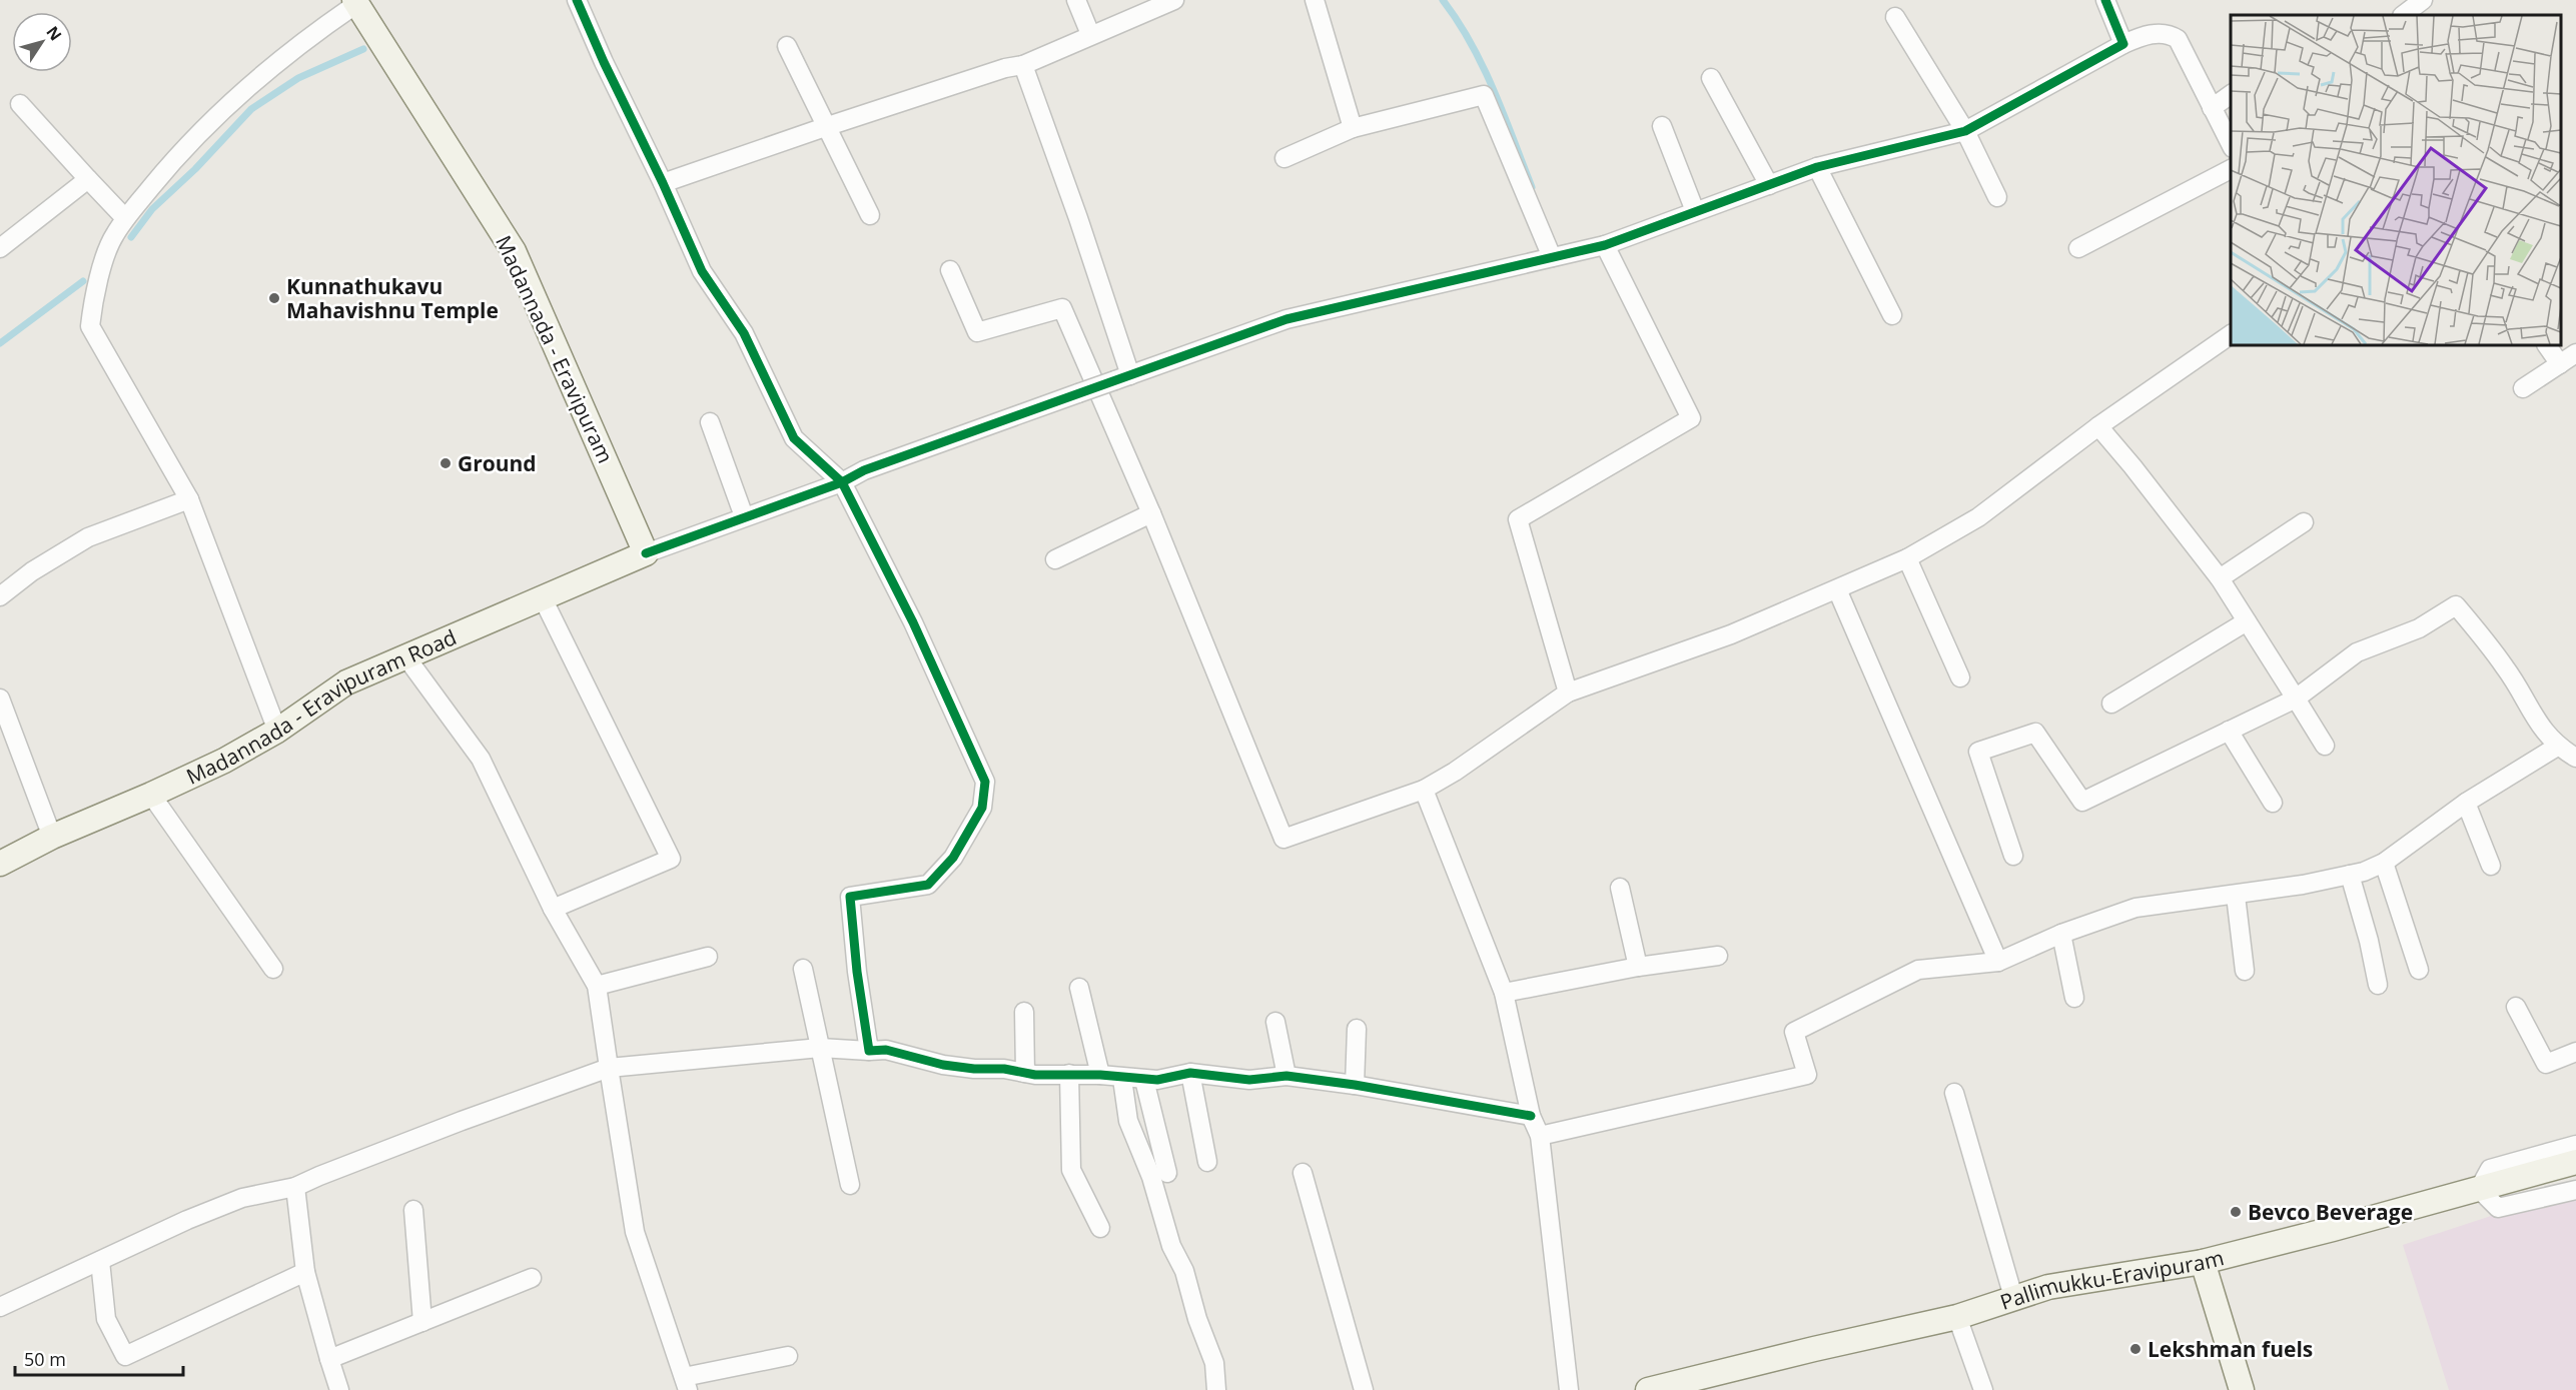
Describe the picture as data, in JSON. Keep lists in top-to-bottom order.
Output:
{
  "streets": {
    "main road": ["Madannada - Eravipuram", "Madannada - Eravipuram Road", "Pallimukku-Eravipuram"]
  },
  "crossings": [
    ["Madannada - Eravipuram", "Madannada - Eravipuram Road"]
  ],
  "places": [
    "Kunnathukavu Mahavishnu Temple",
    "Ground",
    "Bevco Beverage",
    "Lekshman fuels"
  ],
  "scale_bar": "50 m",
  "north": "top right"
}
